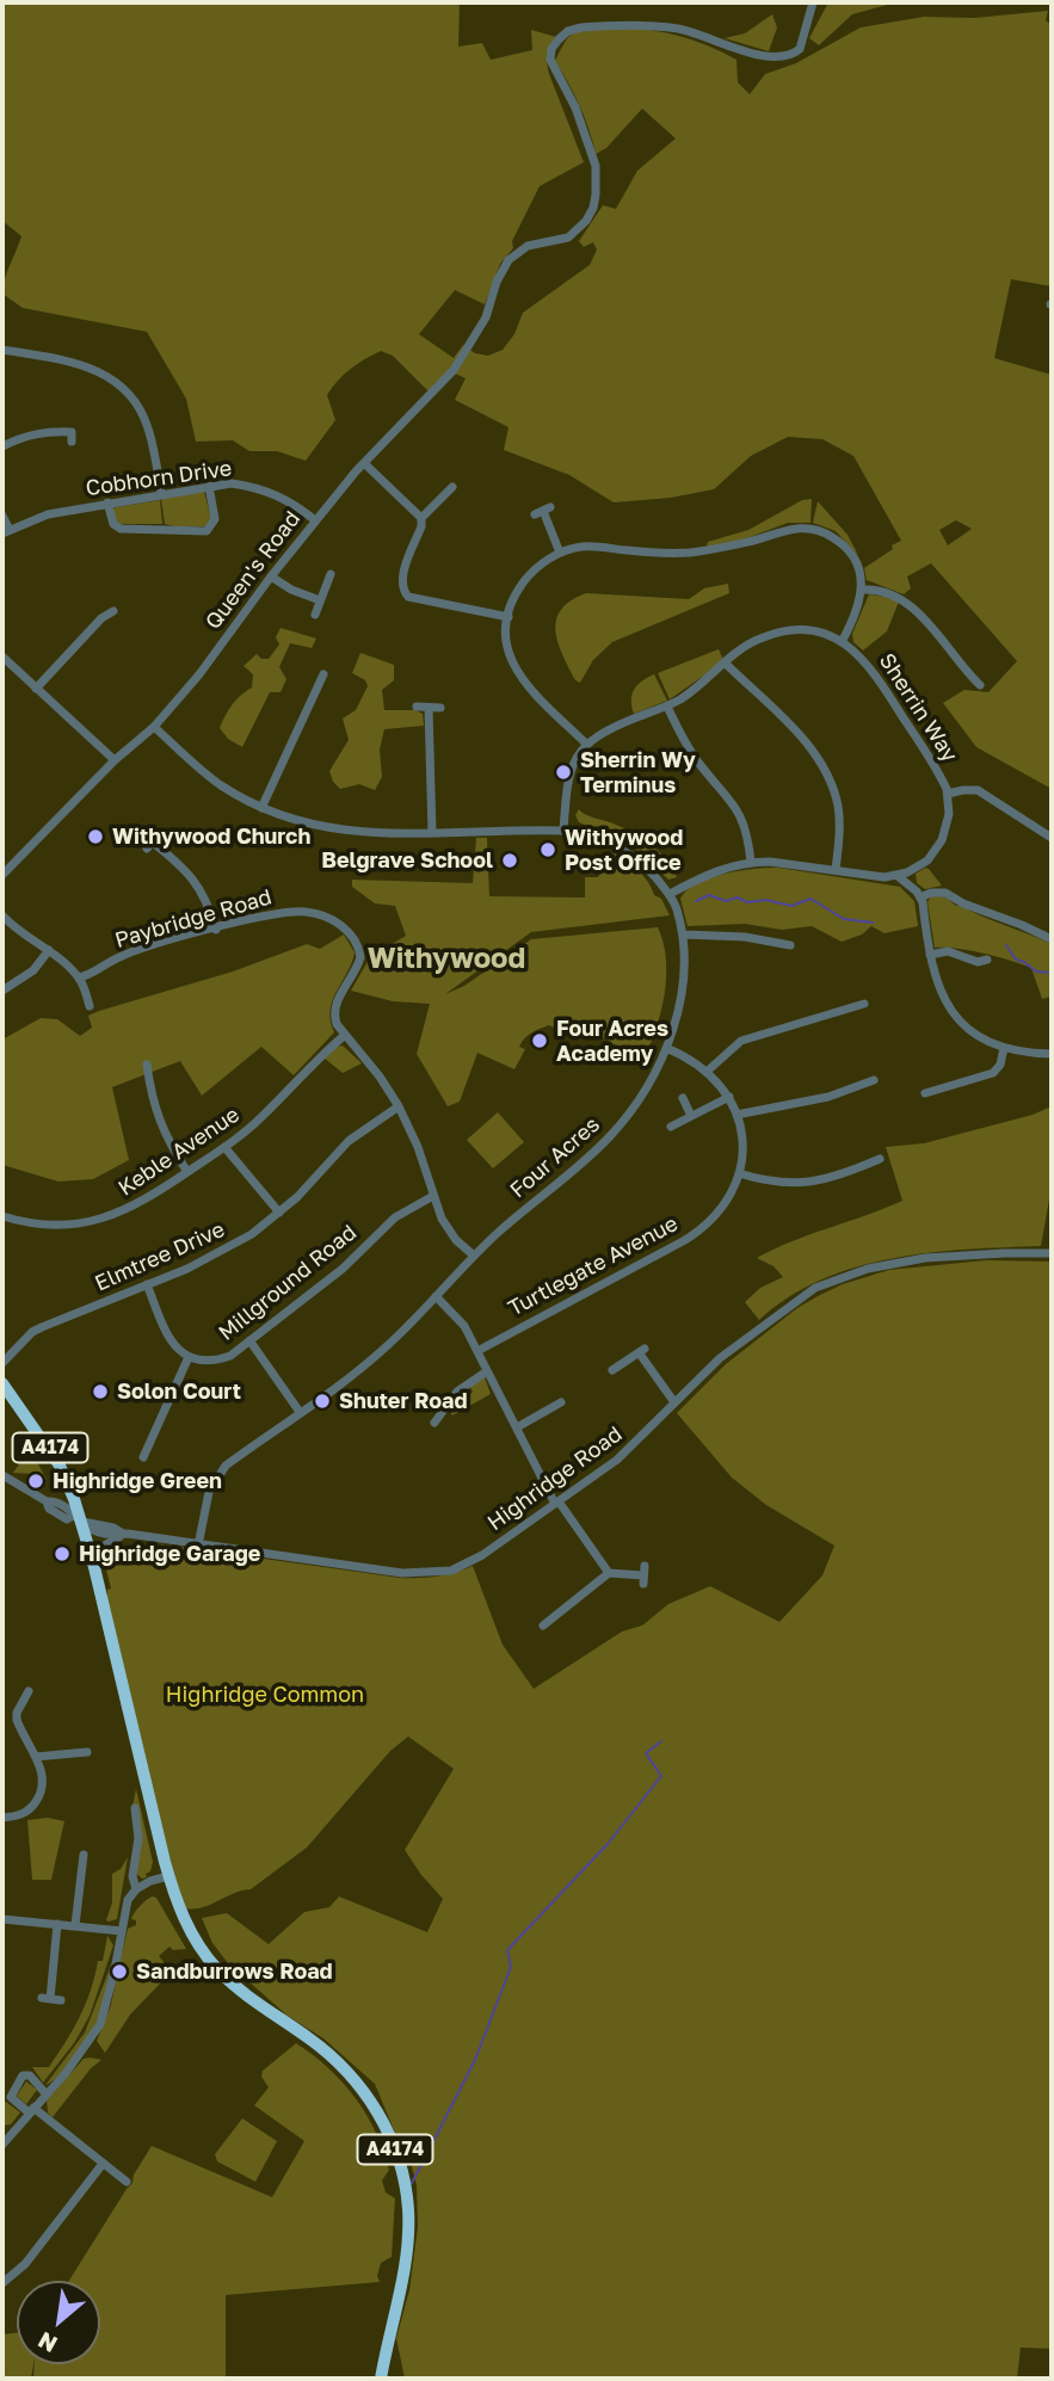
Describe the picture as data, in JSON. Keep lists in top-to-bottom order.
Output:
{
  "streets": {
    "highway": ["A4174"],
    "street": [
      "Cobhorn Drive",
      "Queen's Road",
      "Sherrin Way",
      "Paybridge Road",
      "Keble Avenue",
      "Four Acres",
      "Elmtree Drive",
      "Turtlegate Avenue",
      "Millground Road",
      "Highridge Road"
    ]
  },
  "crossings": [
    ["Cobhorn Drive", "Queen's Road"],
    ["Queen's Road", "Four Acres"],
    ["Paybridge Road", "Keble Avenue"],
    ["Four Acres", "Turtlegate Avenue"],
    ["Four Acres", "Highridge Road"],
    ["A4174", "Highridge Road"]
  ],
  "districts": ["Withywood"],
  "parks": ["Highridge Common"],
  "places": [
    "Sherrin Wy Terminus",
    "Withywood Church",
    "Withywood Post Office",
    "Belgrave School",
    "Four Acres Academy",
    "Solon Court",
    "Shuter Road",
    "Highridge Green",
    "Highridge Garage",
    "Sandburrows Road"
  ],
  "north": "bottom left"
}
